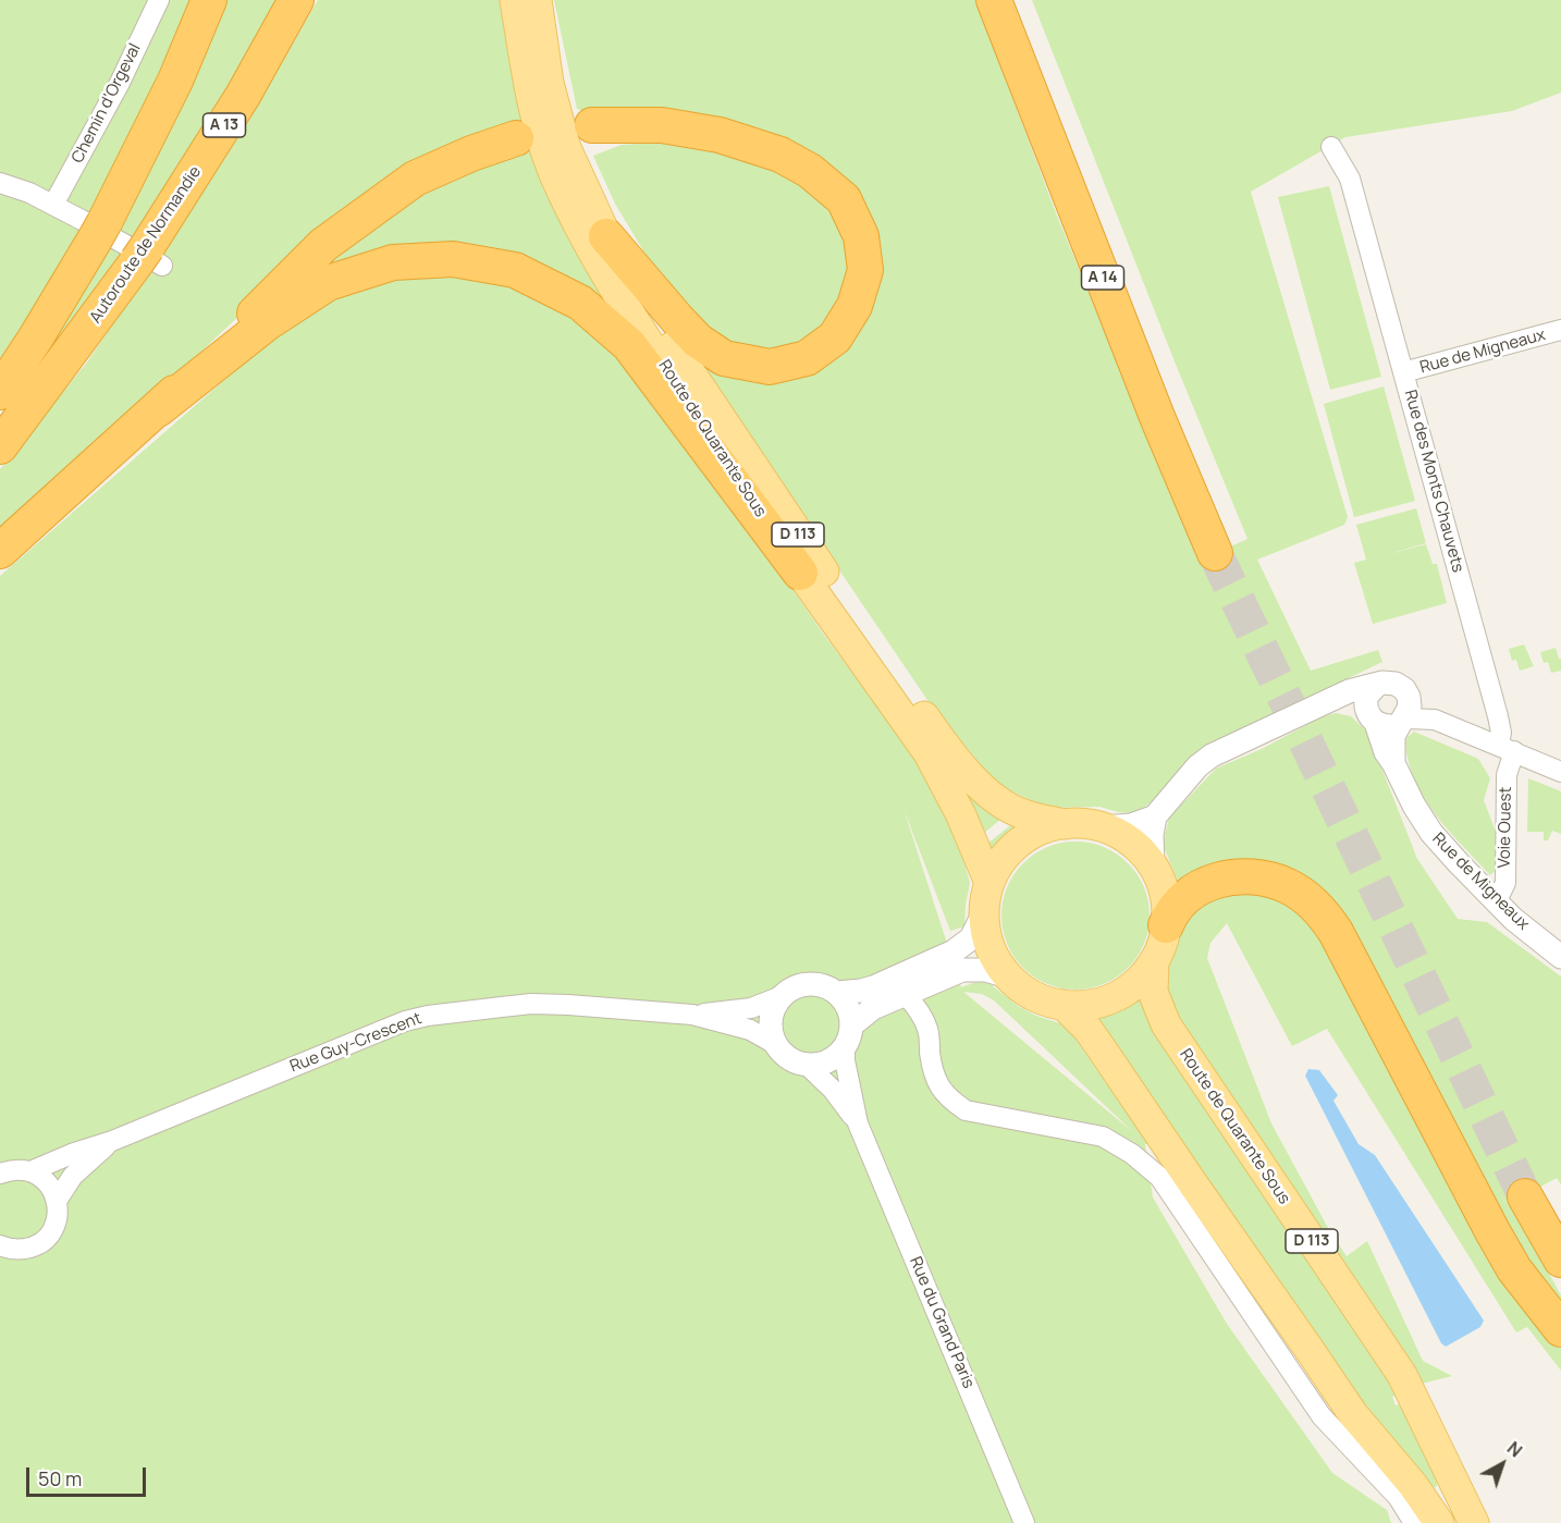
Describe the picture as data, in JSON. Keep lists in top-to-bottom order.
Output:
{
  "streets": {
    "highway": ["A 13", "Autoroute de Normandie", "A 14"],
    "main road": ["Route de Quarante Sous", "D 113"],
    "street": [
      "Chemin d'Orgeval",
      "Rue de Migneaux",
      "Rue des Monts Chauvets",
      "Voie Ouest",
      "Rue Guy-Crescent",
      "Rue du Grand Paris"
    ]
  },
  "crossings": [
    ["Rue de Migneaux", "Rue des Monts Chauvets"],
    ["Rue de Migneaux", "Voie Ouest"],
    ["Rue des Monts Chauvets", "Voie Ouest"],
    ["Rue Guy-Crescent", "Rue du Grand Paris"]
  ],
  "scale_bar": "50 m",
  "north": "top right"
}
